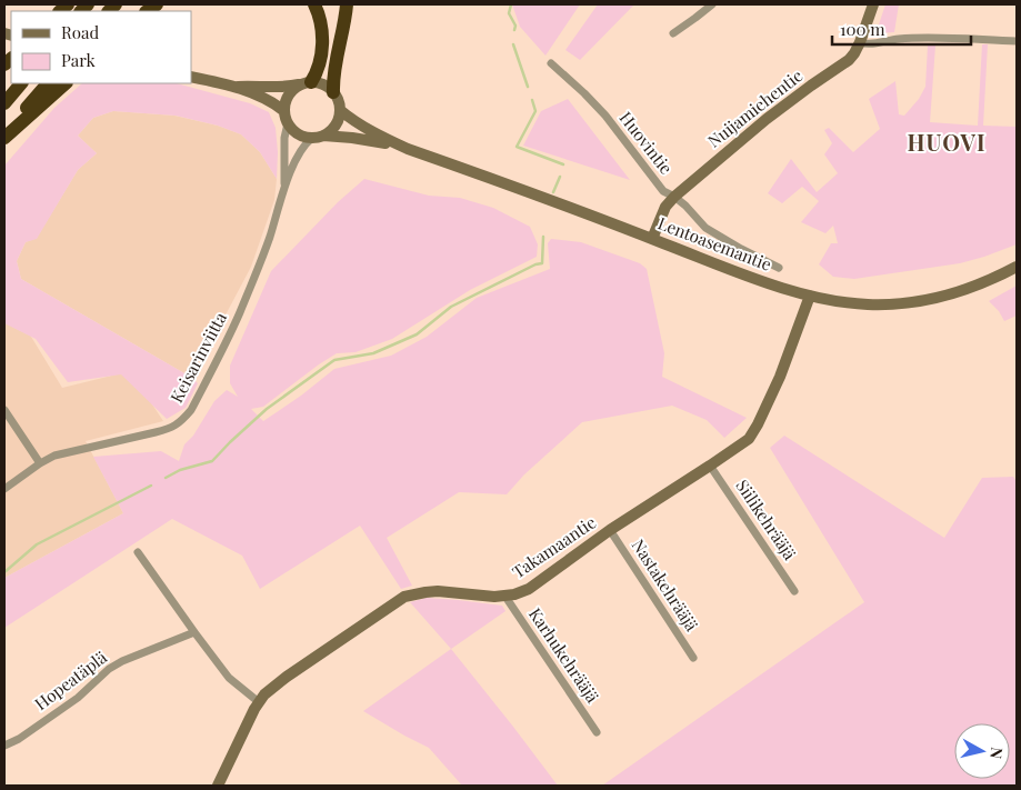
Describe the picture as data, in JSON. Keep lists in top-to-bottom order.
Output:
{
  "streets": {
    "street": [
      "Nuijamiehentie",
      "Huovintie",
      "Lentoasemantie",
      "Keisarinviitta",
      "Siilikehrääjä",
      "Takamaantie",
      "Nastakehrääjä",
      "Karhukehrääjä",
      "Hopeatäplä"
    ]
  },
  "crossings": [
    ["Nuijamiehentie", "Huovintie"],
    ["Nuijamiehentie", "Lentoasemantie"],
    ["Lentoasemantie", "Keisarinviitta"],
    ["Lentoasemantie", "Takamaantie"],
    ["Siilikehrääjä", "Takamaantie"],
    ["Takamaantie", "Nastakehrääjä"],
    ["Takamaantie", "Karhukehrääjä"]
  ],
  "districts": ["HUOVI"],
  "legend": ["Road", "Park"],
  "scale_bar": "100 m",
  "north": "right"
}
